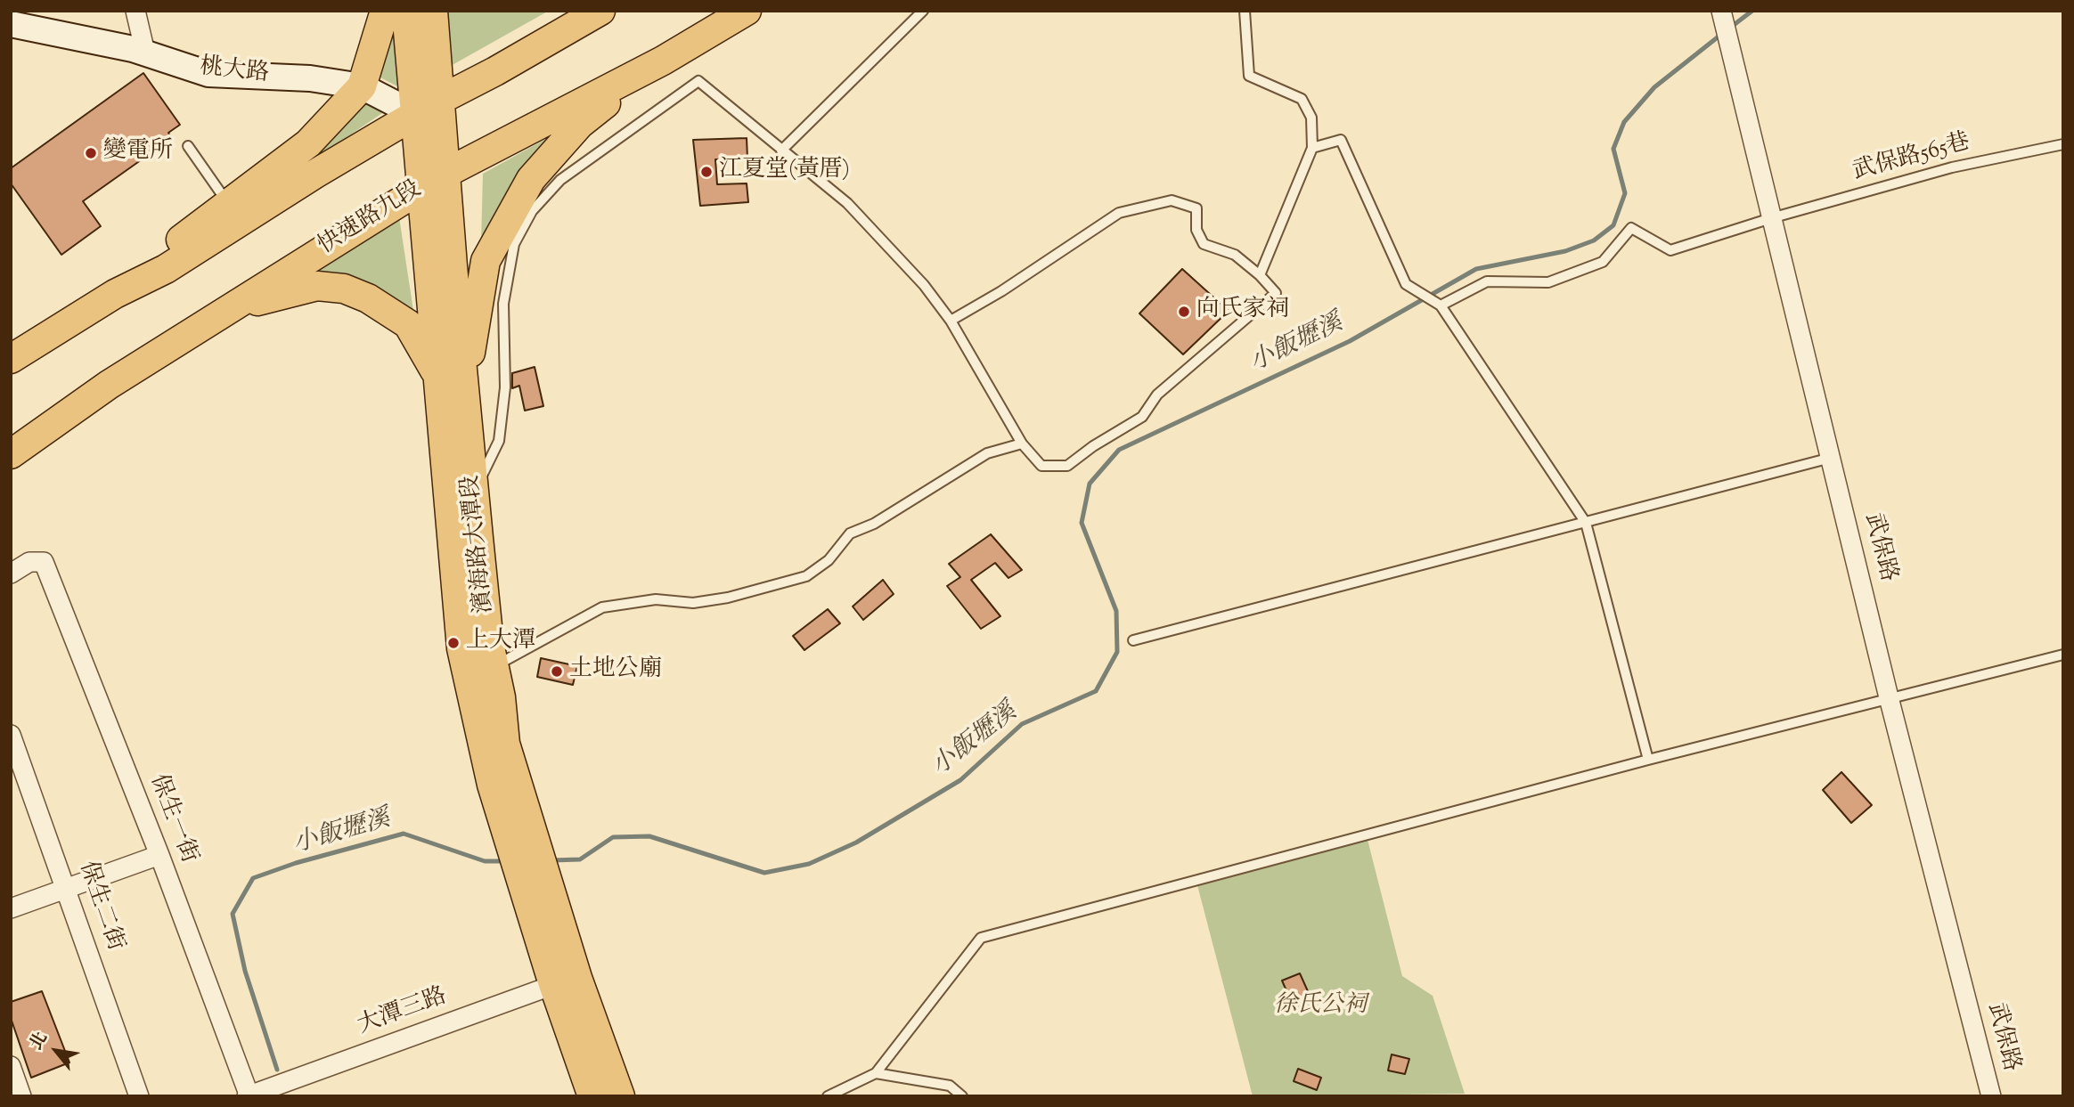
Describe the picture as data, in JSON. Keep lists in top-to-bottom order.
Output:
{
  "streets": {
    "main road": ["快速路九段", "濱海路大潭段"],
    "street": [
      "桃大路",
      "武保路",
      "保生一街",
      "保生二街",
      "大潭三路"
    ],
    "lane": ["武保路565巷"]
  },
  "crossings": [
    ["桃大路", "濱海路大潭段"],
    ["武保路565巷", "武保路"],
    ["快速路九段", "濱海路大潭段"],
    ["濱海路大潭段", "大潭三路"],
    ["保生一街", "大潭三路"]
  ],
  "water": ["小飯壢溪"],
  "parks": ["徐氏公祠"],
  "places": [
    "變電所",
    "江夏堂(黃厝)",
    "向氏家祠",
    "上大潭",
    "土地公廟"
  ],
  "north": "top left"
}
